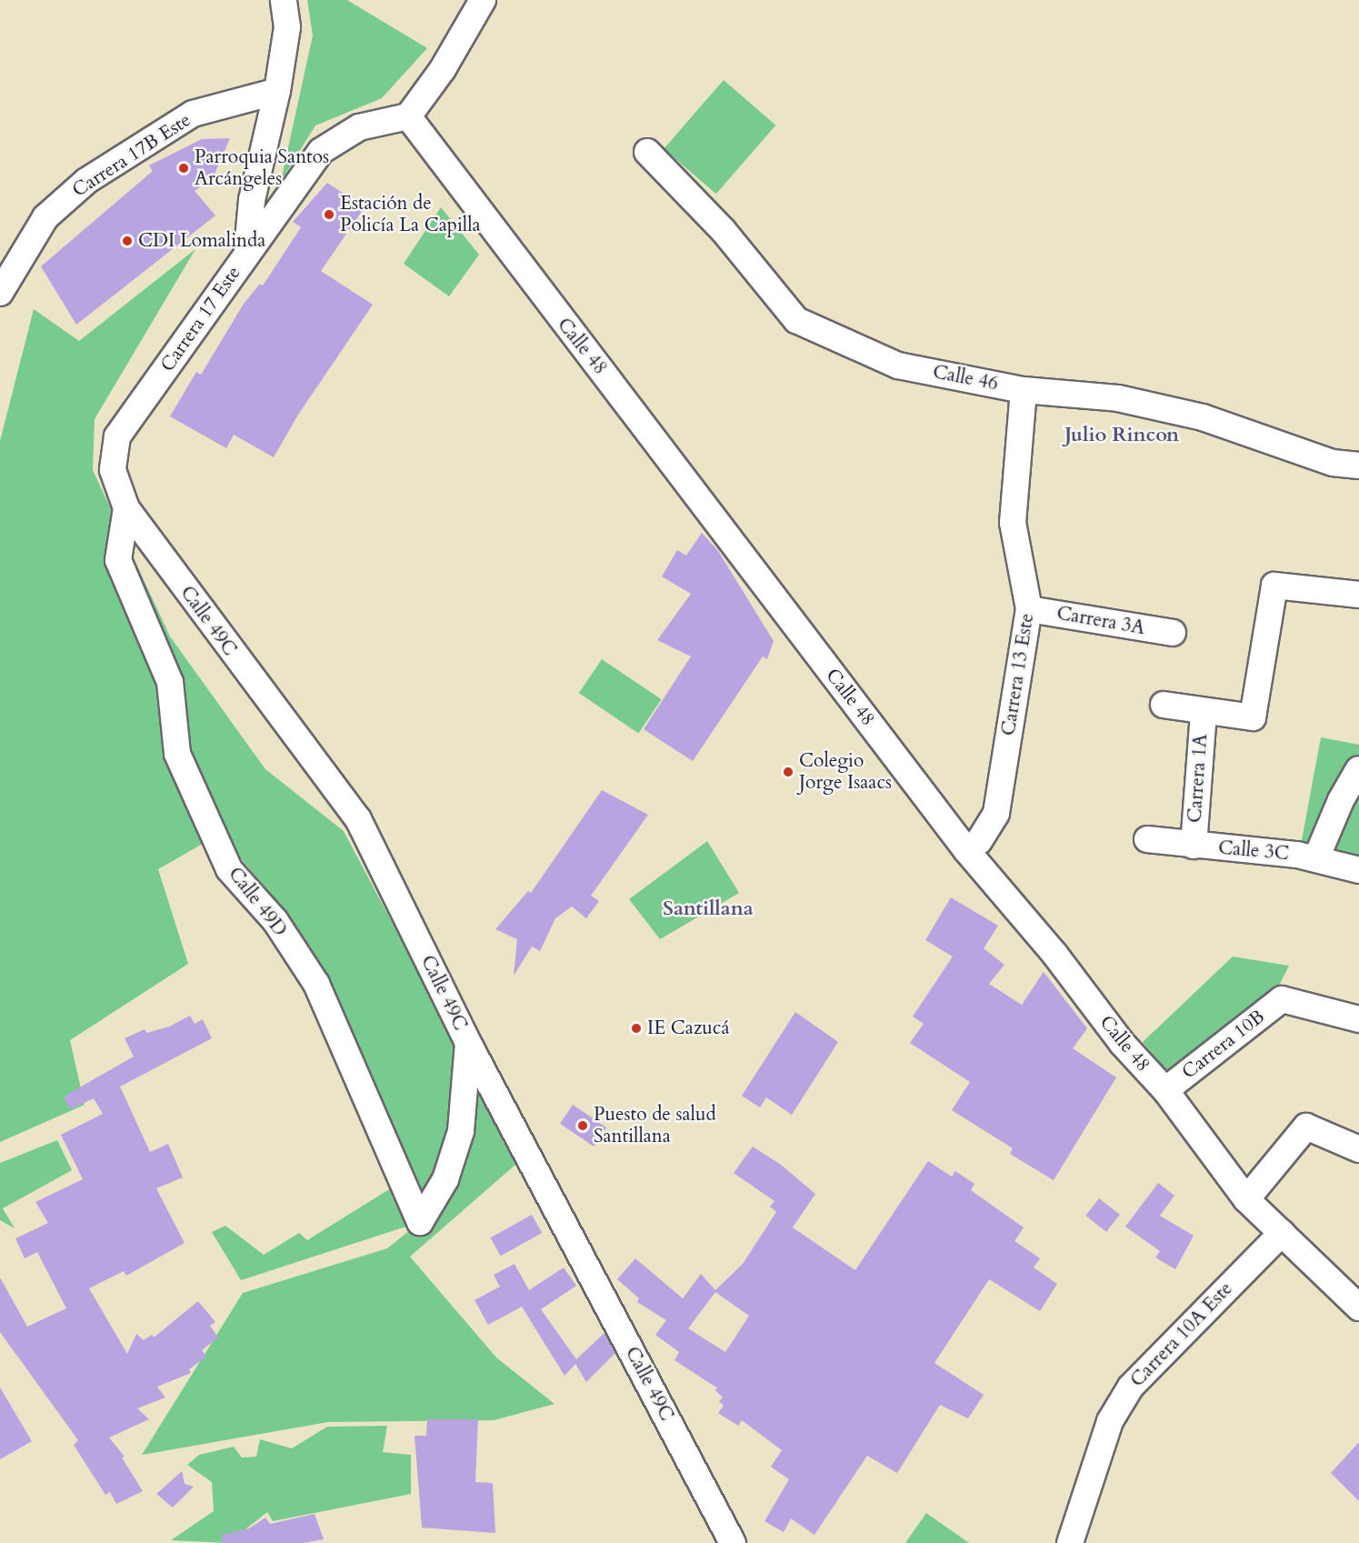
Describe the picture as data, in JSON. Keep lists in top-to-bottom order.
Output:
{
  "streets": {
    "street": [
      "Carrera 17B Este",
      "Carrera 17 Este",
      "Calle 48",
      "Calle 46",
      "Calle 49C",
      "Carrera 3A",
      "Carrera 13 Este",
      "Carrera 1A",
      "Calle 3C",
      "Calle 49D",
      "Carrera 10B",
      "Carrera 10A Este"
    ]
  },
  "crossings": [
    ["Carrera 17 Este", "Calle 48"],
    ["Carrera 17 Este", "Calle 49C"],
    ["Calle 48", "Carrera 13 Este"],
    ["Calle 48", "Carrera 10B"],
    ["Calle 48", "Carrera 10A Este"],
    ["Calle 46", "Carrera 13 Este"],
    ["Calle 49C", "Calle 49D"],
    ["Carrera 3A", "Carrera 13 Este"],
    ["Carrera 1A", "Calle 3C"]
  ],
  "districts": ["Julio Rincon", "Santillana"],
  "places": [
    "Parroquia Santos Arcángeles",
    "Estación de Policía La Capilla",
    "CDI Lomalinda",
    "Colegio Jorge Isaacs",
    "IE Cazucá",
    "Puesto de salud Santillana"
  ]
}
